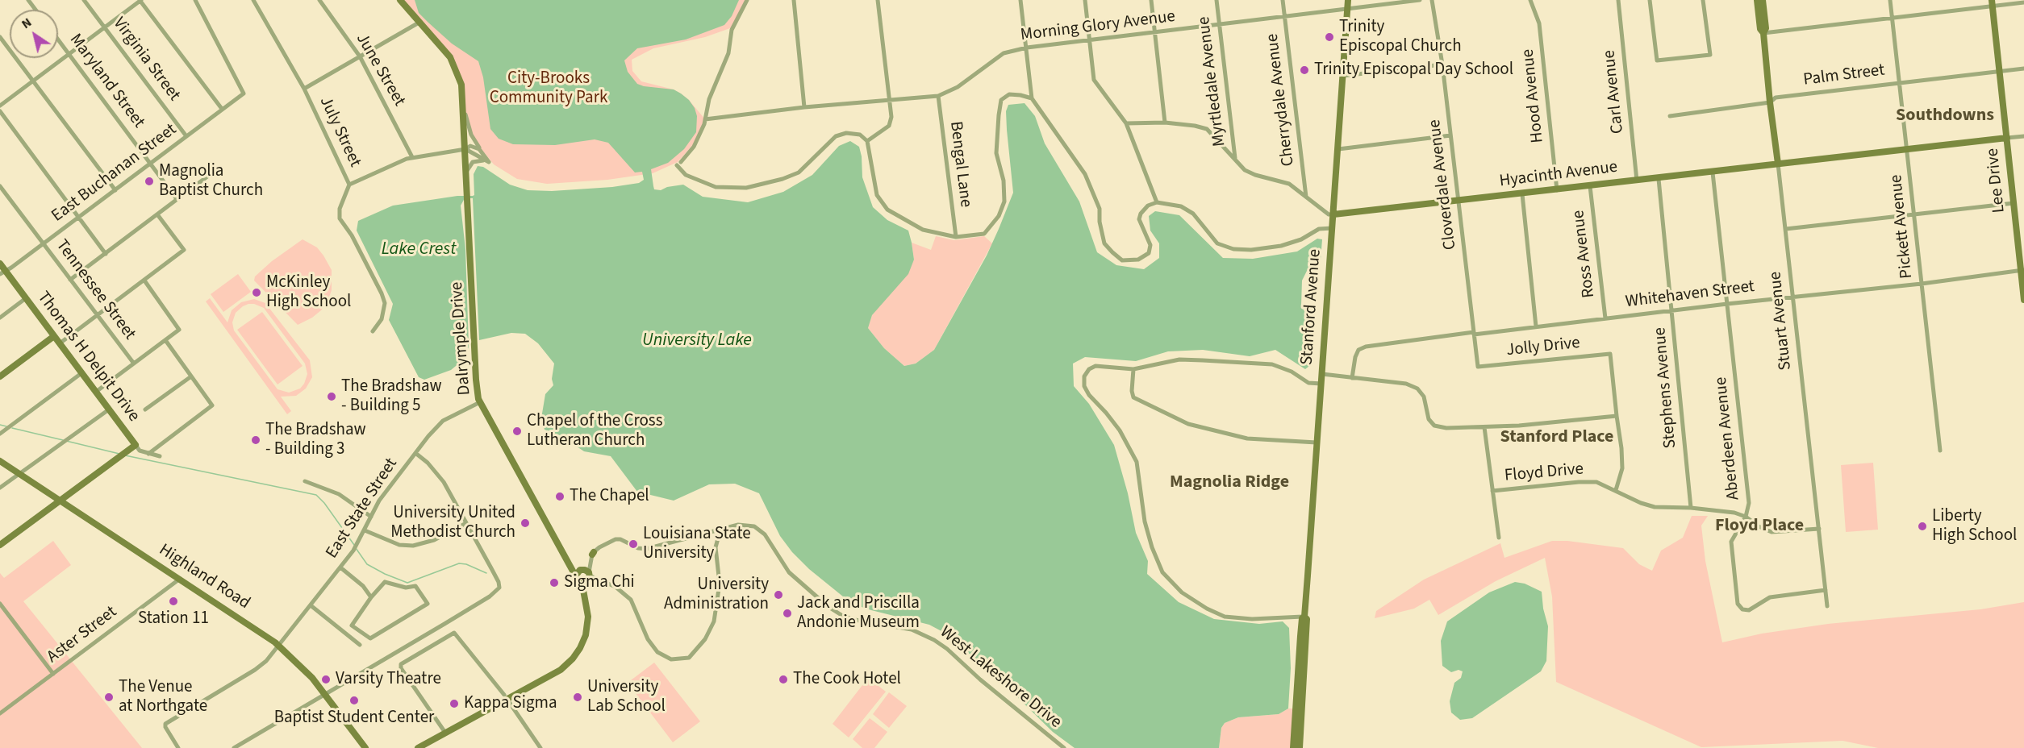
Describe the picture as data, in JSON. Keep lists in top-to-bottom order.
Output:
{
  "streets": {
    "street": [
      "Morning Glory Avenue",
      "Virginia Street",
      "June Street",
      "Palm Street",
      "Maryland Street",
      "Myrtledale Avenue",
      "Carl Avenue",
      "Hood Avenue",
      "Cherrydale Avenue",
      "July Street",
      "Bengal Lane",
      "East Buchanan Street",
      "Hyacinth Avenue",
      "Lee Drive",
      "Cloverdale Avenue",
      "Pickett Avenue",
      "Ross Avenue",
      "Tennessee Street",
      "Whitehaven Street",
      "Stanford Avenue",
      "Stuart Avenue",
      "Dalrymple Drive",
      "Jolly Drive",
      "Thomas H Delpit Drive",
      "Stephens Avenue",
      "Aberdeen Avenue",
      "Floyd Drive",
      "East State Street",
      "Highland Road",
      "Aster Street",
      "West Lakeshore Drive"
    ]
  },
  "crossings": [
    ["Morning Glory Avenue", "Myrtledale Avenue"],
    ["Morning Glory Avenue", "Cherrydale Avenue"],
    ["Morning Glory Avenue", "Bengal Lane"],
    ["Morning Glory Avenue", "Stanford Avenue"],
    ["Virginia Street", "East Buchanan Street"],
    ["Palm Street", "Lee Drive"],
    ["Palm Street", "Pickett Avenue"],
    ["Palm Street", "Stuart Avenue"],
    ["Maryland Street", "East Buchanan Street"],
    ["Carl Avenue", "Hyacinth Avenue"],
    ["Hood Avenue", "Hyacinth Avenue"],
    ["East Buchanan Street", "Tennessee Street"],
    ["East Buchanan Street", "Thomas H Delpit Drive"],
    ["Hyacinth Avenue", "Lee Drive"],
    ["Hyacinth Avenue", "Cloverdale Avenue"],
    ["Hyacinth Avenue", "Pickett Avenue"],
    ["Hyacinth Avenue", "Ross Avenue"],
    ["Hyacinth Avenue", "Stanford Avenue"],
    ["Hyacinth Avenue", "Stuart Avenue"],
    ["Hyacinth Avenue", "Stephens Avenue"],
    ["Hyacinth Avenue", "Aberdeen Avenue"],
    ["Lee Drive", "Whitehaven Street"],
    ["Cloverdale Avenue", "Whitehaven Street"],
    ["Cloverdale Avenue", "Jolly Drive"],
    ["Pickett Avenue", "Whitehaven Street"],
    ["Ross Avenue", "Whitehaven Street"],
    ["Whitehaven Street", "Stuart Avenue"],
    ["Whitehaven Street", "Stephens Avenue"],
    ["Whitehaven Street", "Aberdeen Avenue"],
    ["Stuart Avenue", "Aberdeen Avenue"],
    ["Stuart Avenue", "Floyd Drive"],
    ["Dalrymple Drive", "East State Street"],
    ["Dalrymple Drive", "West Lakeshore Drive"],
    ["Stephens Avenue", "Floyd Drive"],
    ["Aberdeen Avenue", "Floyd Drive"],
    ["East State Street", "Highland Road"],
    ["Highland Road", "Aster Street"]
  ],
  "districts": [
    "Southdowns",
    "Stanford Place",
    "Magnolia Ridge",
    "Floyd Place"
  ],
  "water": ["Lake Crest", "University Lake"],
  "parks": ["City-Brooks Community Park"],
  "places": [
    "Trinity Episcopal Church",
    "Trinity Episcopal Day School",
    "Magnolia Baptist Church",
    "McKinley High School",
    "The Bradshaw - Building 5",
    "Chapel of the Cross Lutheran Church",
    "The Bradshaw - Building 3",
    "The Chapel",
    "University United Methodist Church",
    "Liberty High School",
    "Louisiana State University",
    "Sigma Chi",
    "University Administration",
    "Station 11",
    "Jack and Priscilla Andonie Museum",
    "Varsity Theatre",
    "The Cook Hotel",
    "The Venue at Northgate",
    "University Lab School",
    "Baptist Student Center",
    "Kappa Sigma"
  ],
  "north": "top left"
}
